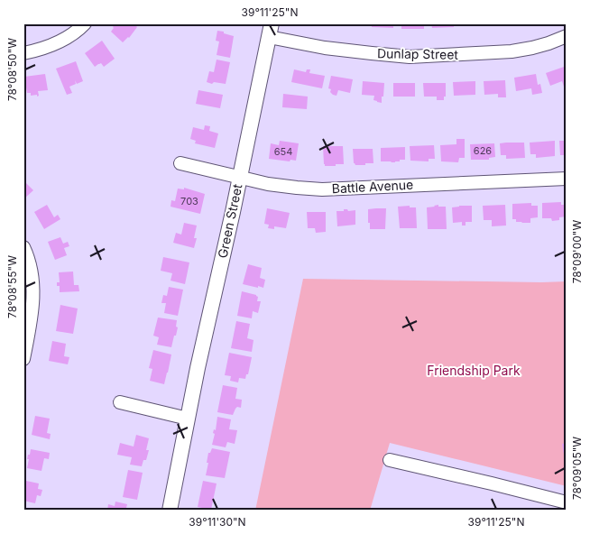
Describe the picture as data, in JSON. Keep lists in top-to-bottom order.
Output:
{
  "streets": {
    "street": ["Dunlap Street", "Battle Avenue", "Green Street"]
  },
  "crossings": [
    ["Dunlap Street", "Green Street"],
    ["Battle Avenue", "Green Street"]
  ],
  "parks": ["Friendship Park"],
  "house_numbers": ["626", "654", "703"],
  "coordinates": [
    "39°11'25\"N",
    "78°08'50\"W",
    "78°09'00\"W",
    "78°08'55\"W",
    "78°09'05\"W",
    "39°11'30\"N"
  ]
}
